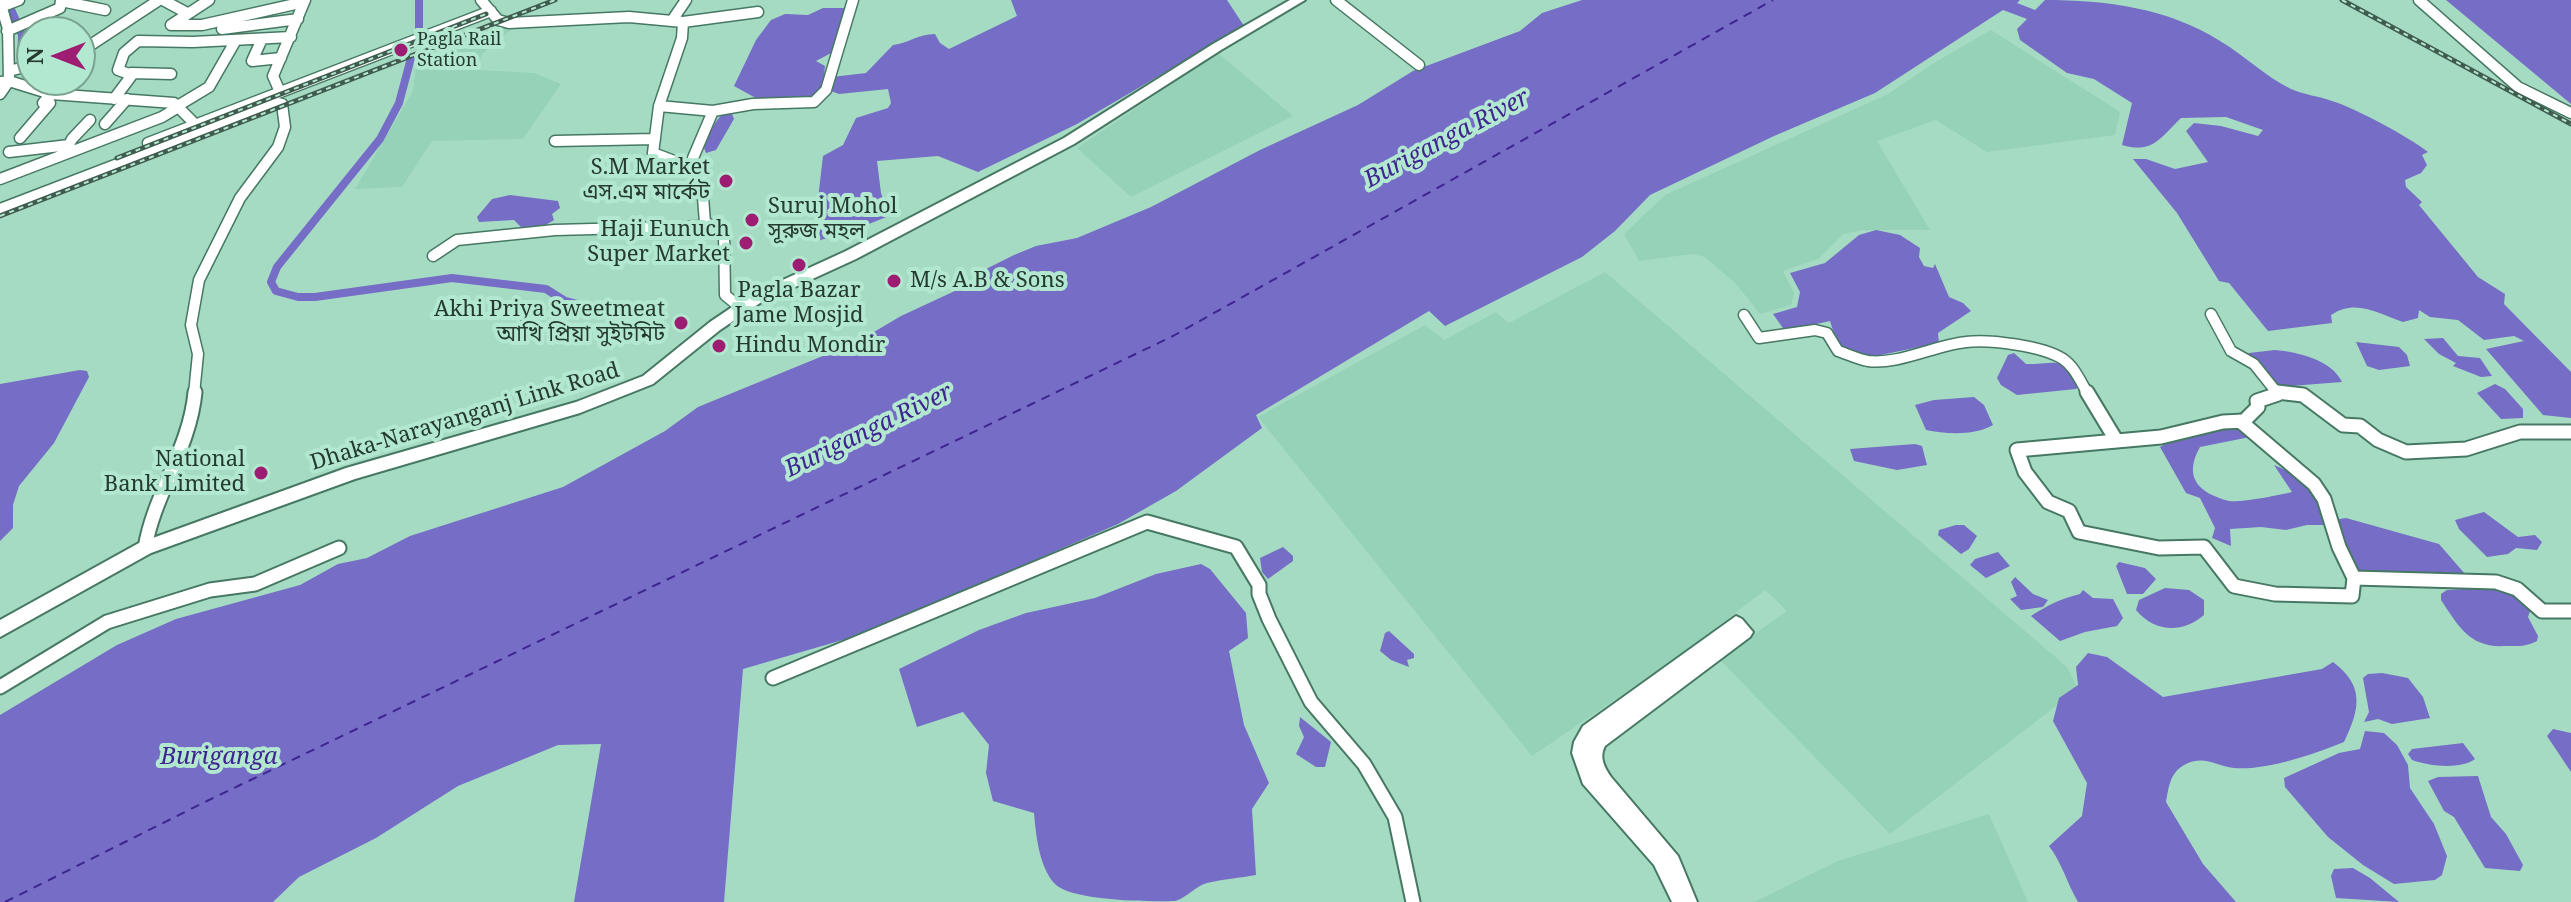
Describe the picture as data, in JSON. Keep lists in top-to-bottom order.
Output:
{
  "streets": {
    "highway": ["Dhaka-Narayanganj Link Road"]
  },
  "water": ["Buriganga River", "Buriganga"],
  "places": [
    "Pagla Rail Station",
    "S.M Market এস.এম মার্কেট",
    "Suruj Mohol সূরুজ মহল",
    "Haji Eunuch Super Market",
    "Pagla Bazar Jame Mosjid",
    "M/s A.B & Sons",
    "Akhi Priya Sweetmeat আখি প্রিয়া সুইটমিট",
    "Hindu Mondir",
    "National Bank Limited"
  ],
  "north": "left"
}
